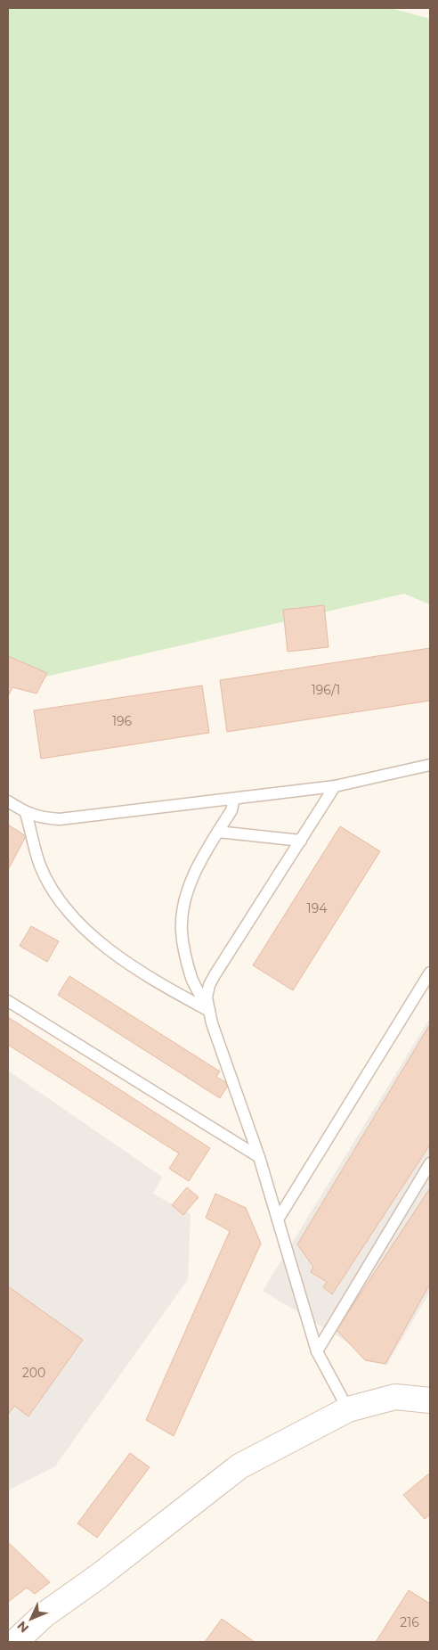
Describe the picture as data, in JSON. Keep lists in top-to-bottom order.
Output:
{
  "house_numbers": [
    "196/1",
    "196",
    "194",
    "200",
    "216"
  ],
  "north": "bottom left"
}
